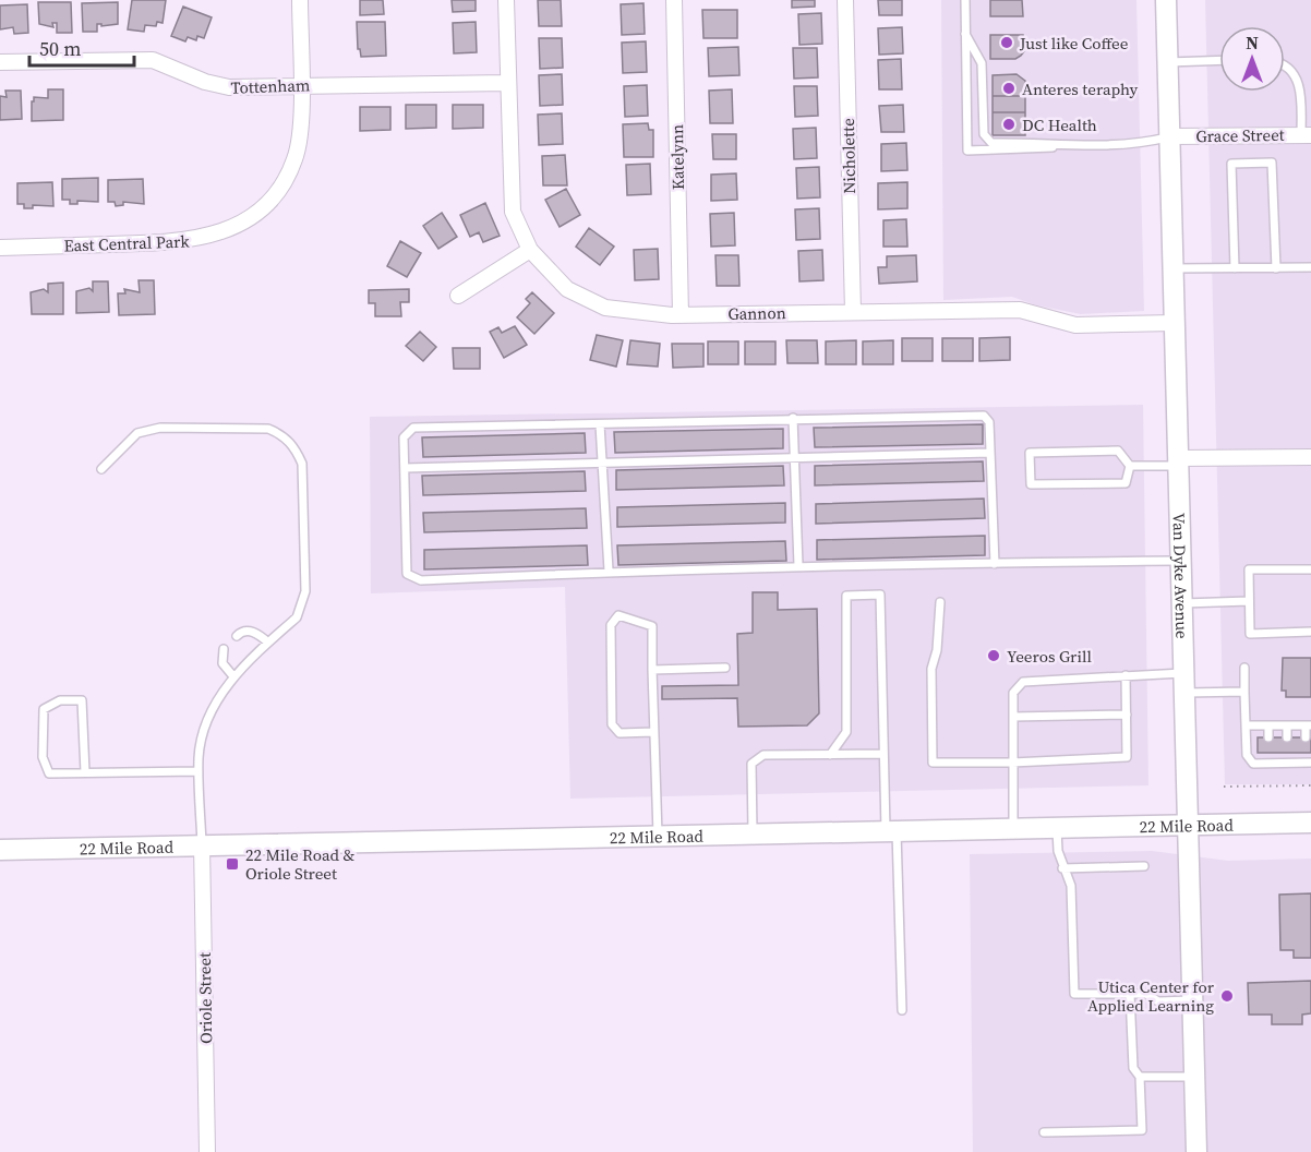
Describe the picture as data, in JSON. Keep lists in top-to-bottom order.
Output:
{
  "streets": {
    "street": [
      "Tottenham",
      "Grace Street",
      "Nicholette",
      "Katelynn",
      "East Central Park",
      "Gannon",
      "Van Dyke Avenue",
      "22 Mile Road",
      "Oriole Street"
    ]
  },
  "crossings": [
    ["Tottenham", "East Central Park"],
    ["Tottenham", "Gannon"],
    ["Grace Street", "Van Dyke Avenue"],
    ["Nicholette", "Gannon"],
    ["Katelynn", "Gannon"],
    ["Gannon", "Van Dyke Avenue"],
    ["Van Dyke Avenue", "22 Mile Road"],
    ["22 Mile Road", "Oriole Street"]
  ],
  "places": {
    "other": [
      "Just like Coffee",
      "Anteres teraphy",
      "DC Health",
      "Yeeros Grill",
      "Utica Center for Applied Learning"
    ],
    "transit": ["22 Mile Road & Oriole Street"]
  },
  "scale_bar": "50 m",
  "north": "top"
}
